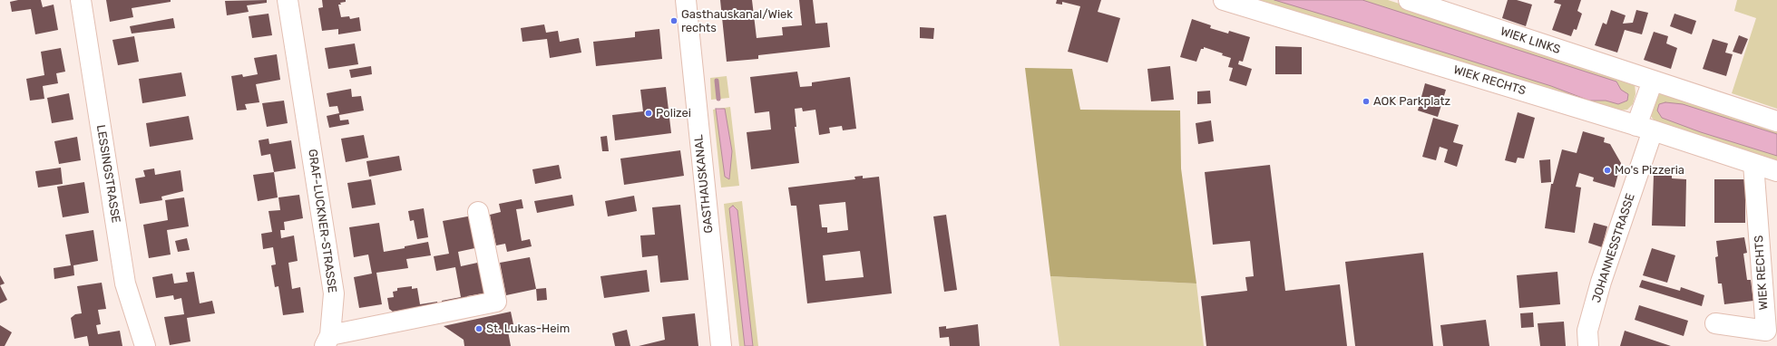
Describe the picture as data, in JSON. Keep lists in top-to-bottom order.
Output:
{
  "streets": {
    "street": [
      "WIEK LINKS",
      "WIEK RECHTS",
      "LESSINGSTRASSE",
      "GASTHAUSKANAL",
      "GRAF-LUCKNER-STRASSE",
      "JOHANNESSTRASSE"
    ]
  },
  "crossings": [
    ["WIEK RECHTS", "JOHANNESSTRASSE"]
  ],
  "places": [
    "Gasthauskanal/Wiek rechts",
    "AOK Parkplatz",
    "Polizei",
    "Mo's Pizzeria",
    "St. Lukas-Heim"
  ]
}
